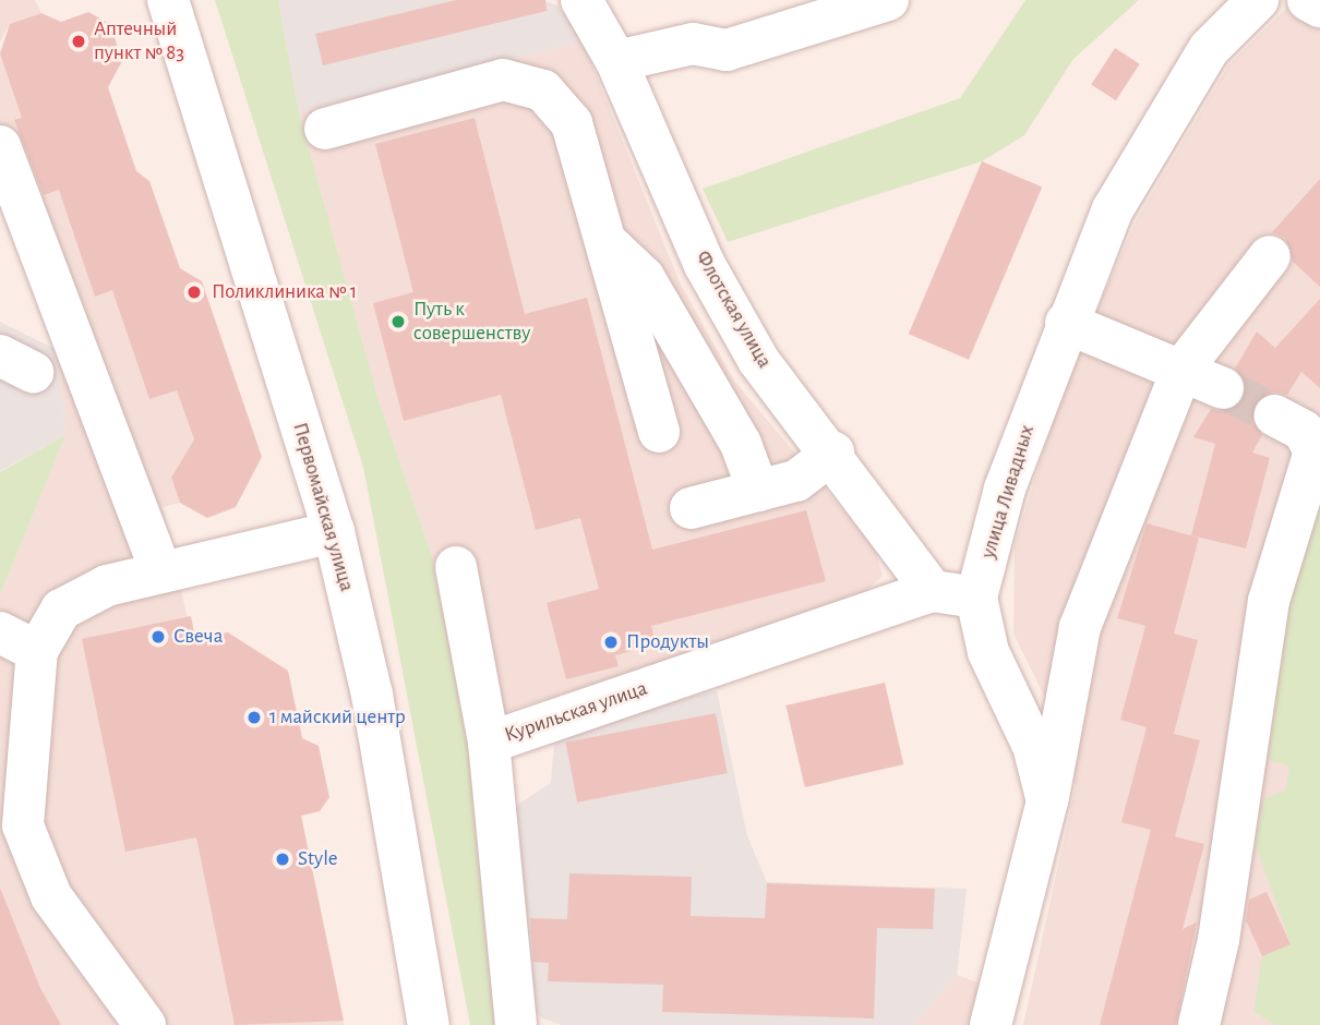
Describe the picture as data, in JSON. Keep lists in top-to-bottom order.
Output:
{
  "streets": {
    "street": [
      "Флотская улица",
      "улица Ливадных",
      "Первомайская улица",
      "Курильская улица"
    ]
  },
  "crossings": [
    ["Флотская улица", "Курильская улица"]
  ],
  "places": [
    "Аптечный пункт № 83",
    "Поликлиника № 1",
    "Путь к совершенству",
    "Свеча",
    "Продукты",
    "1 майский центр",
    "Style"
  ]
}
